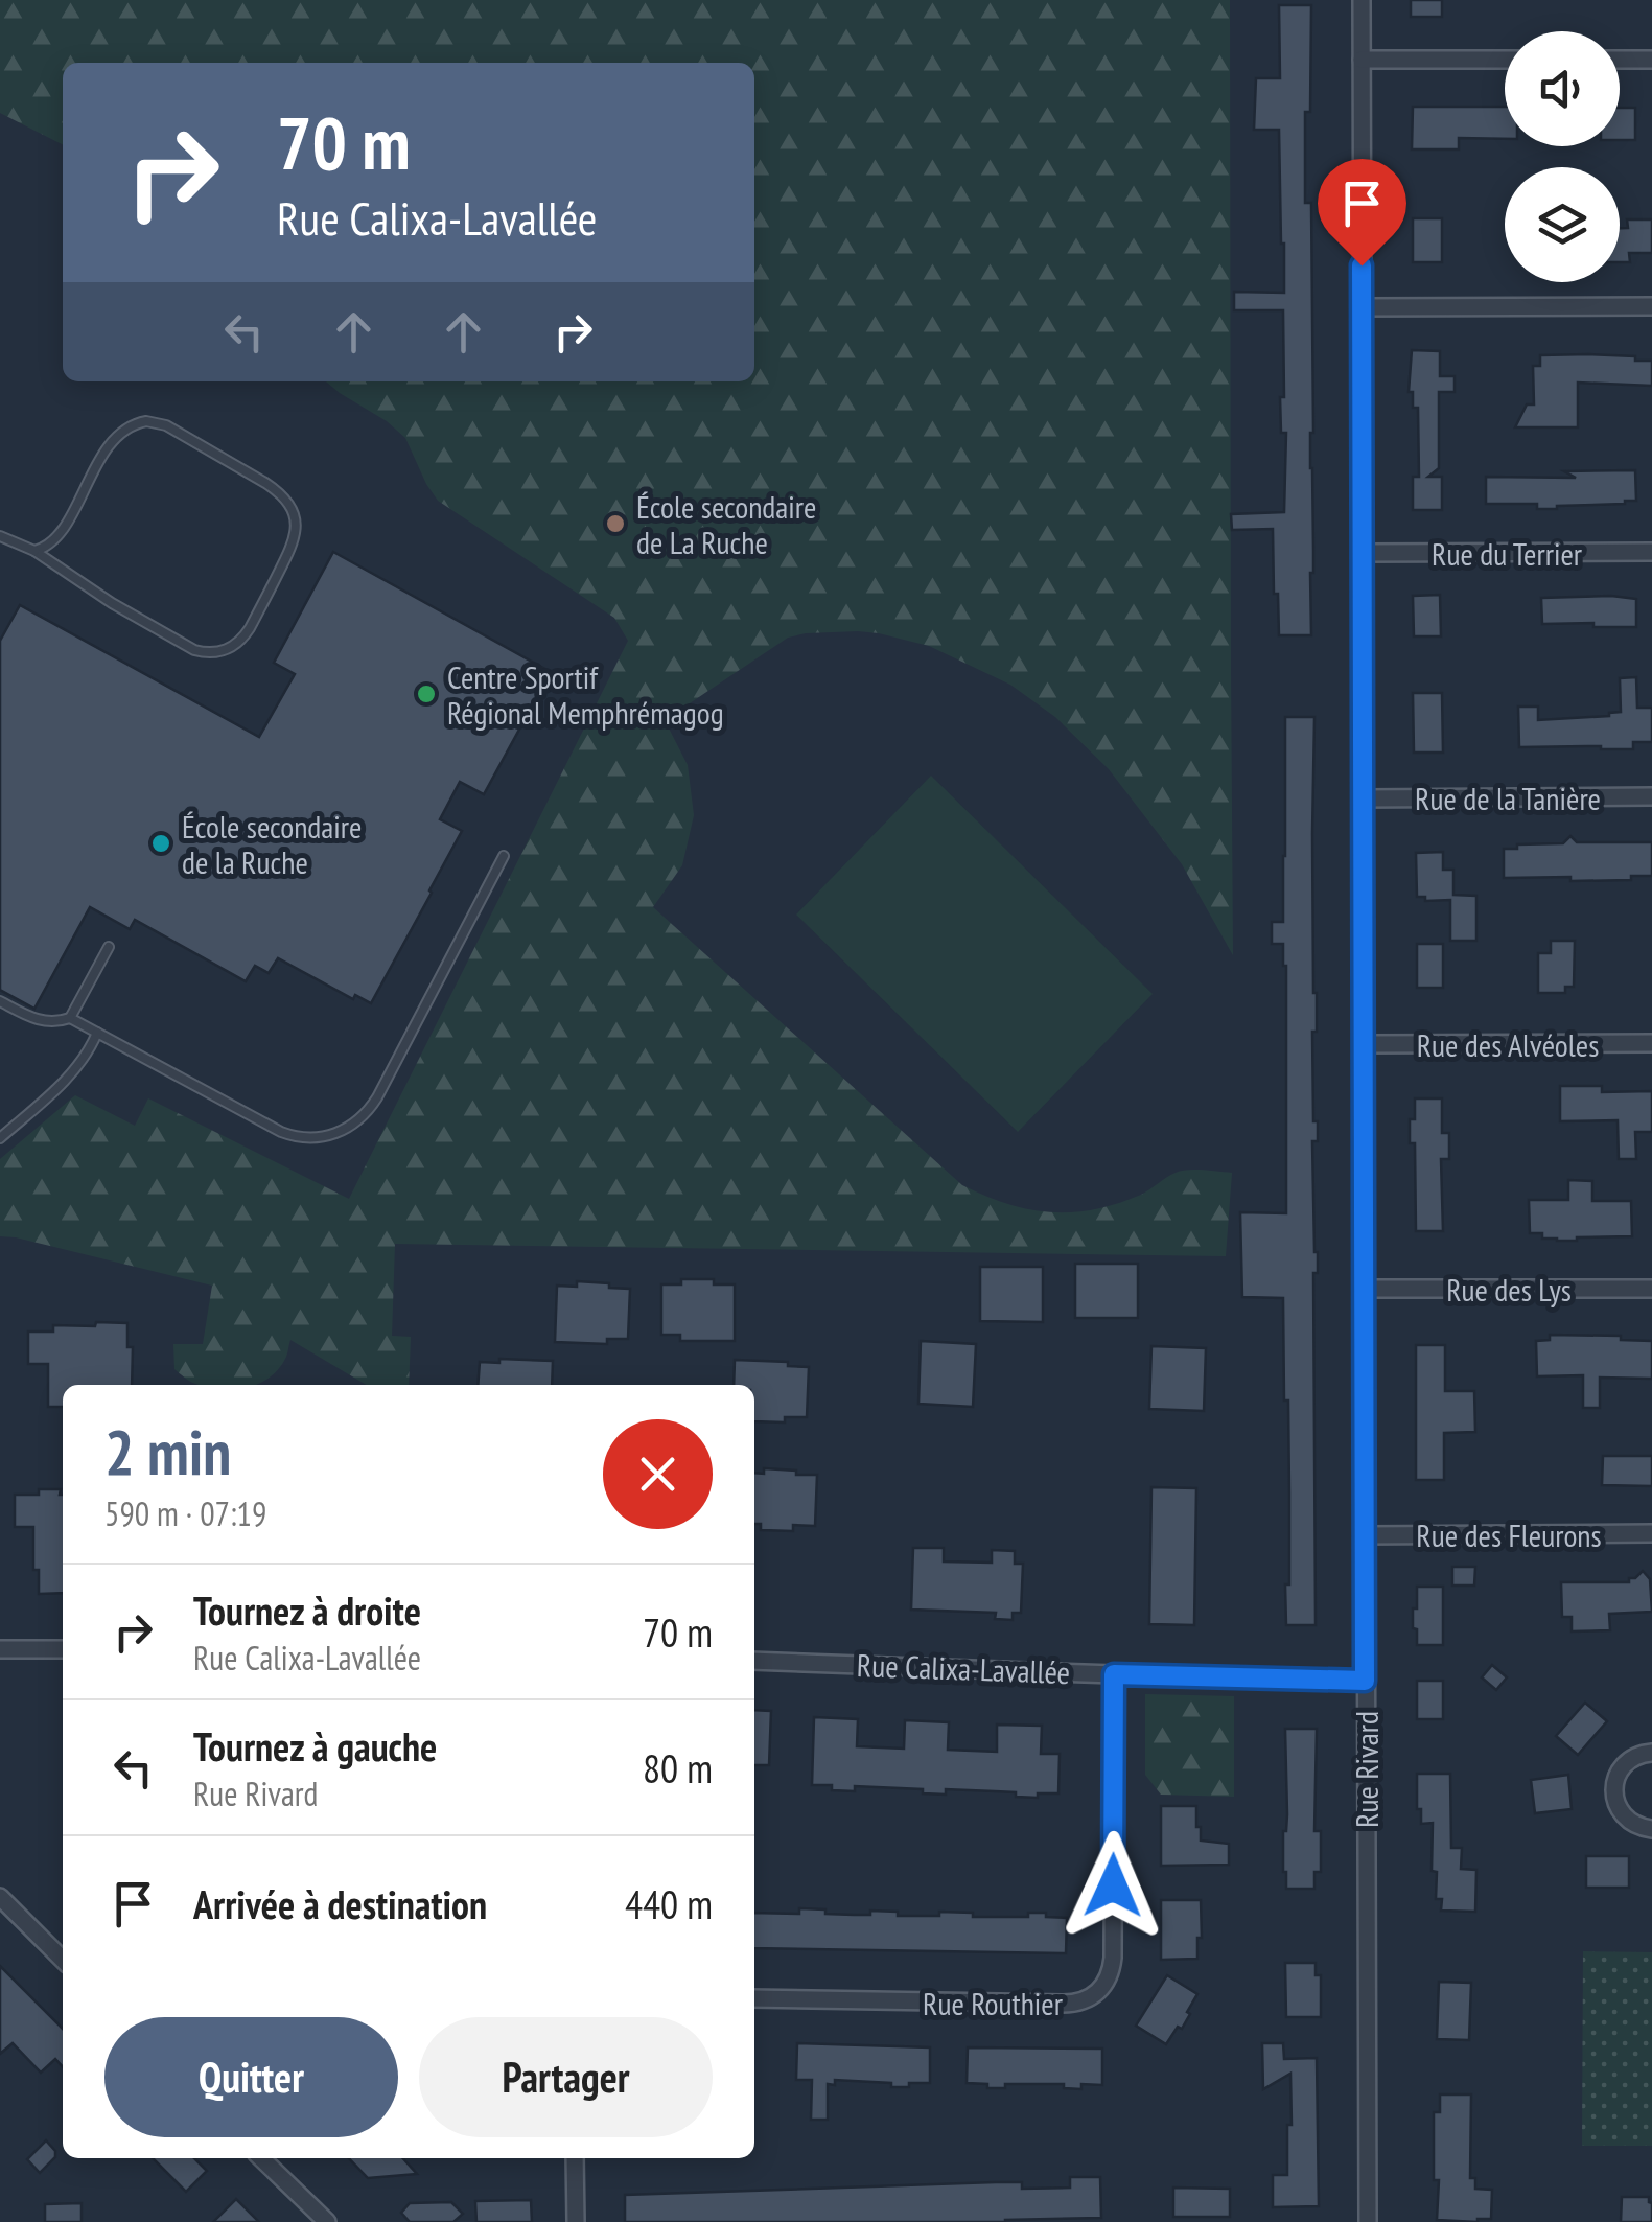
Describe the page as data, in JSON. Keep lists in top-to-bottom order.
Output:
{
  "streets": {
    "street": [
      "Rue du Terrier",
      "Rue de la Tanière",
      "Rue des Alvéoles",
      "Rue des Lys",
      "Rue des Fleurons",
      "Rue Calixa-Lavallée",
      "Rue Rivard",
      "Rue Routhier"
    ]
  },
  "crossings": [
    ["Rue du Terrier", "Rue Rivard"],
    ["Rue de la Tanière", "Rue Rivard"],
    ["Rue des Alvéoles", "Rue Rivard"],
    ["Rue des Lys", "Rue Rivard"],
    ["Rue des Fleurons", "Rue Rivard"],
    ["Rue Calixa-Lavallée", "Rue Rivard"],
    ["Rue Calixa-Lavallée", "Rue Routhier"]
  ],
  "places": ["École secondaire de La Ruche", "Centre Sportif Régional Memphrémagog", "École secondaire de la Ruche"],
  "page": {
    "turn": ["70 m", "Rue Calixa-Lavallée"],
    "heading": ["2 min", "590 m · 07:19"],
    "list": [
      {
        "name": "Tournez à droite",
        "note": "Rue Calixa-Lavallée",
        "value": "70 m"
      },
      {
        "name": "Tournez à gauche",
        "note": "Rue Rivard",
        "value": "80 m"
      },
      {
        "name": "Arrivée à destination",
        "value": "440 m"
      }
    ],
    "buttons": ["Quitter", "Partager"]
  }
}
